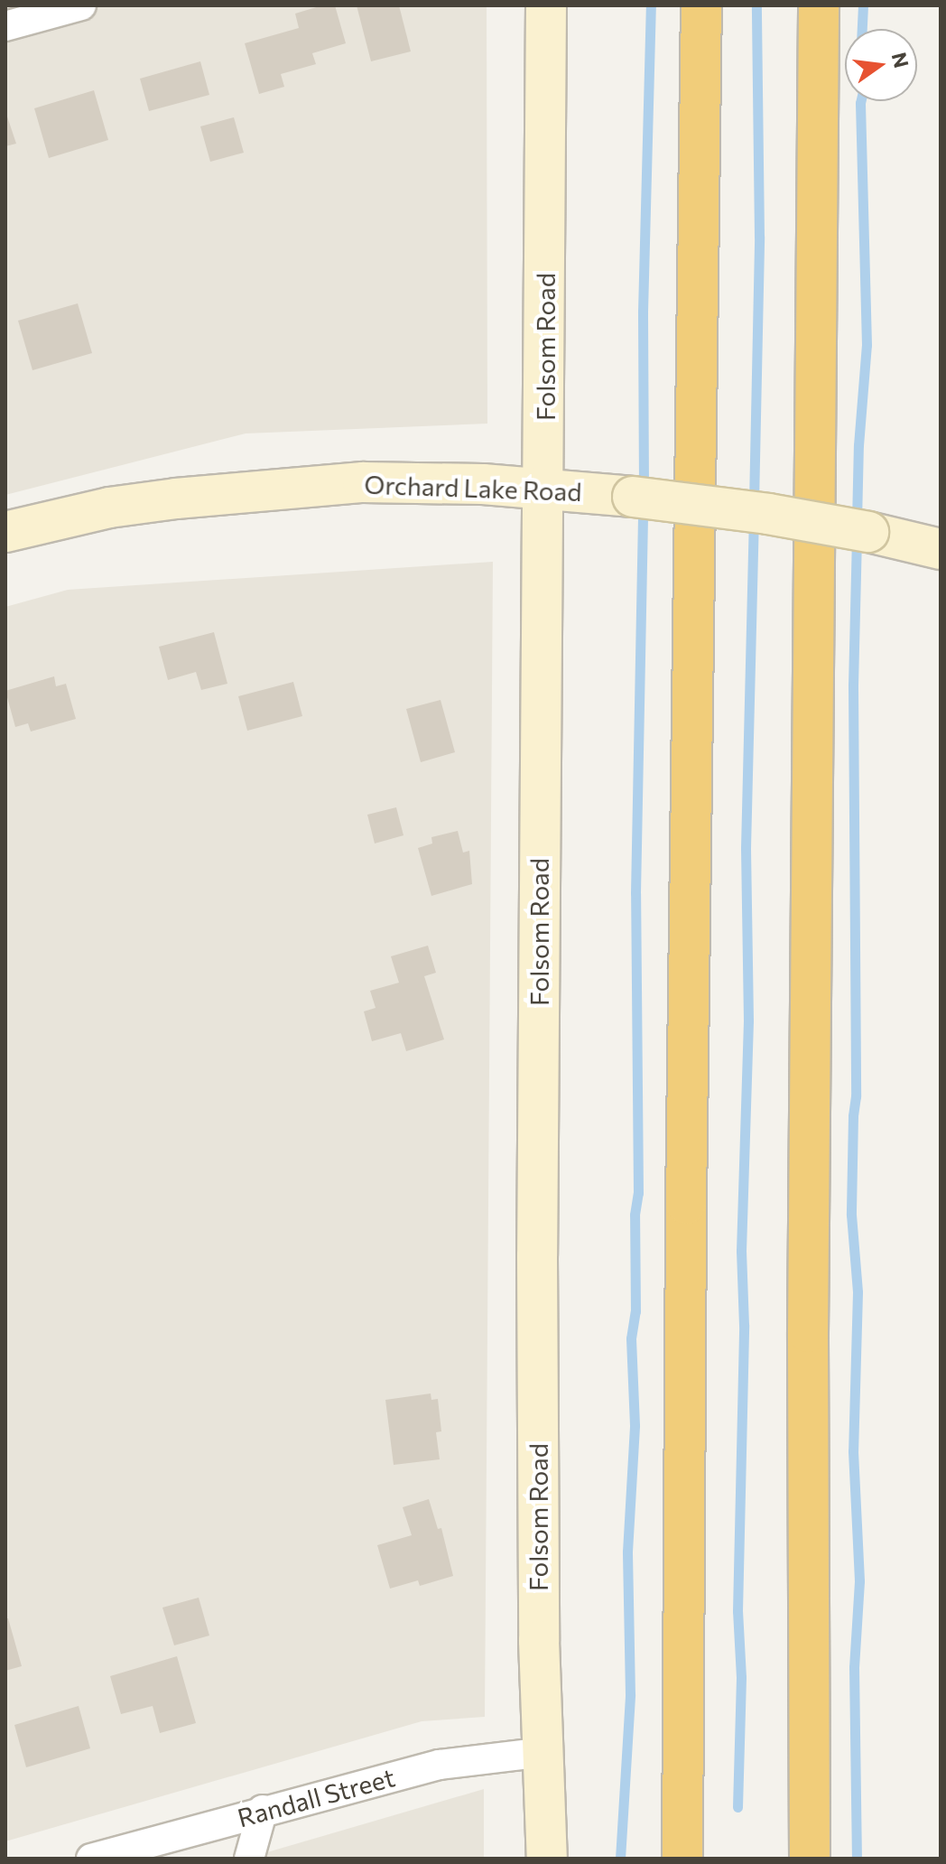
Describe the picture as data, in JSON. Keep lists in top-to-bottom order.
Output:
{
  "streets": {
    "street": ["Folsom Road", "Orchard Lake Road", "Randall Street"]
  },
  "crossings": [
    ["Folsom Road", "Orchard Lake Road"],
    ["Folsom Road", "Randall Street"]
  ],
  "north": "right"
}
